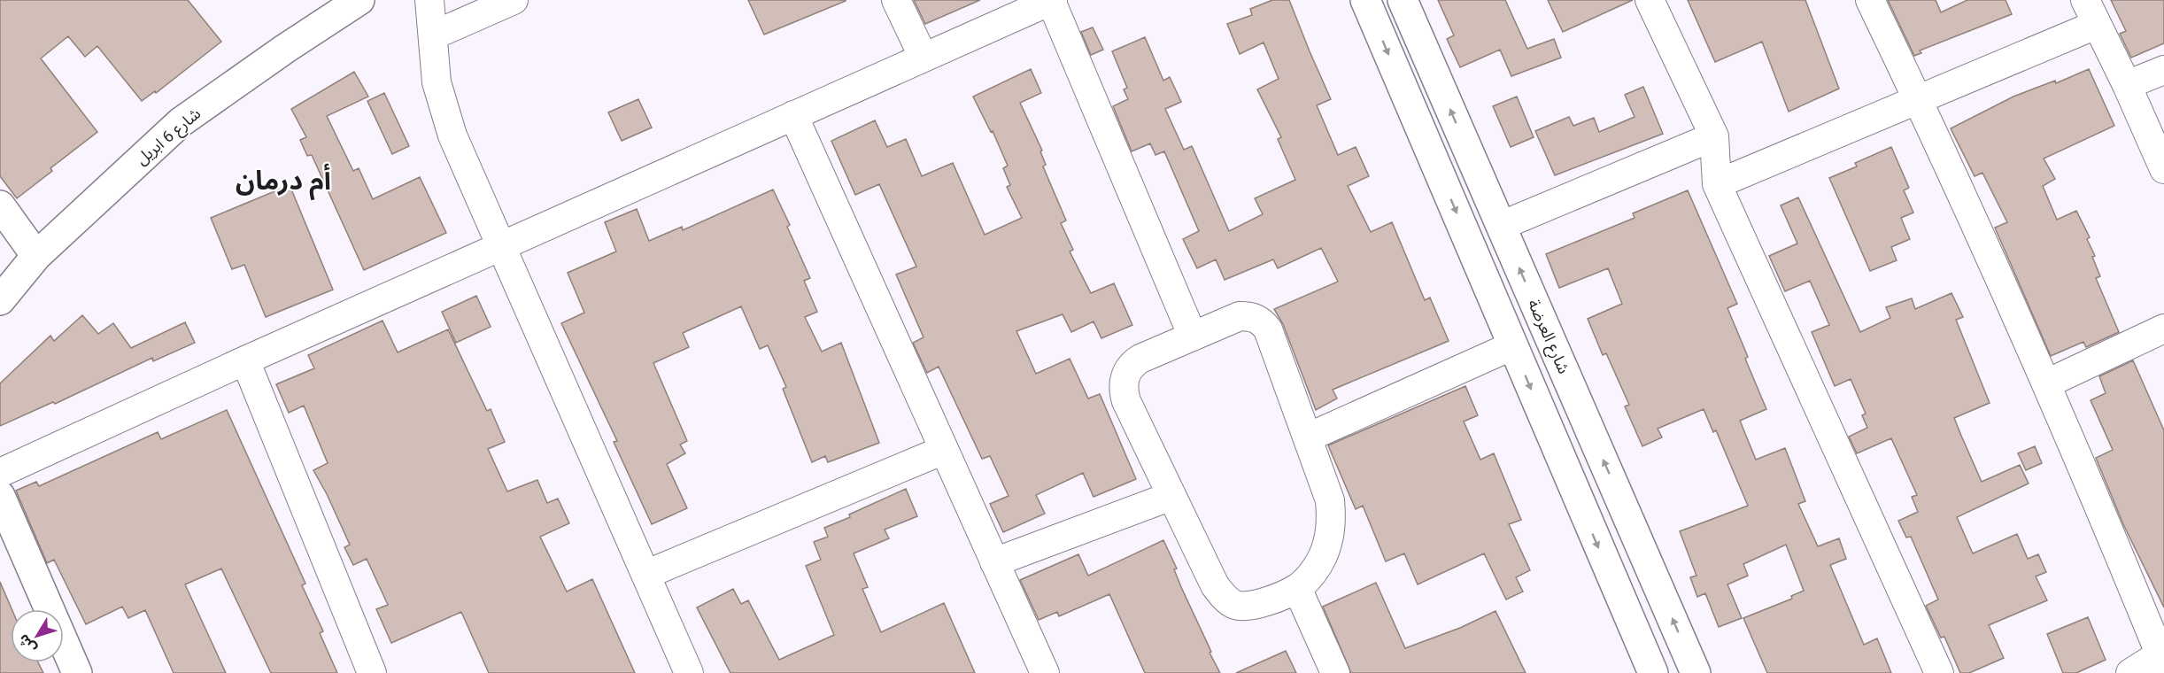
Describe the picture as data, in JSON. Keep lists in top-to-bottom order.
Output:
{
  "streets": {
    "main road": ["شارع 6 ابريل", "شارع العرضة"]
  },
  "districts": ["أم درمان"],
  "north": "bottom left"
}
